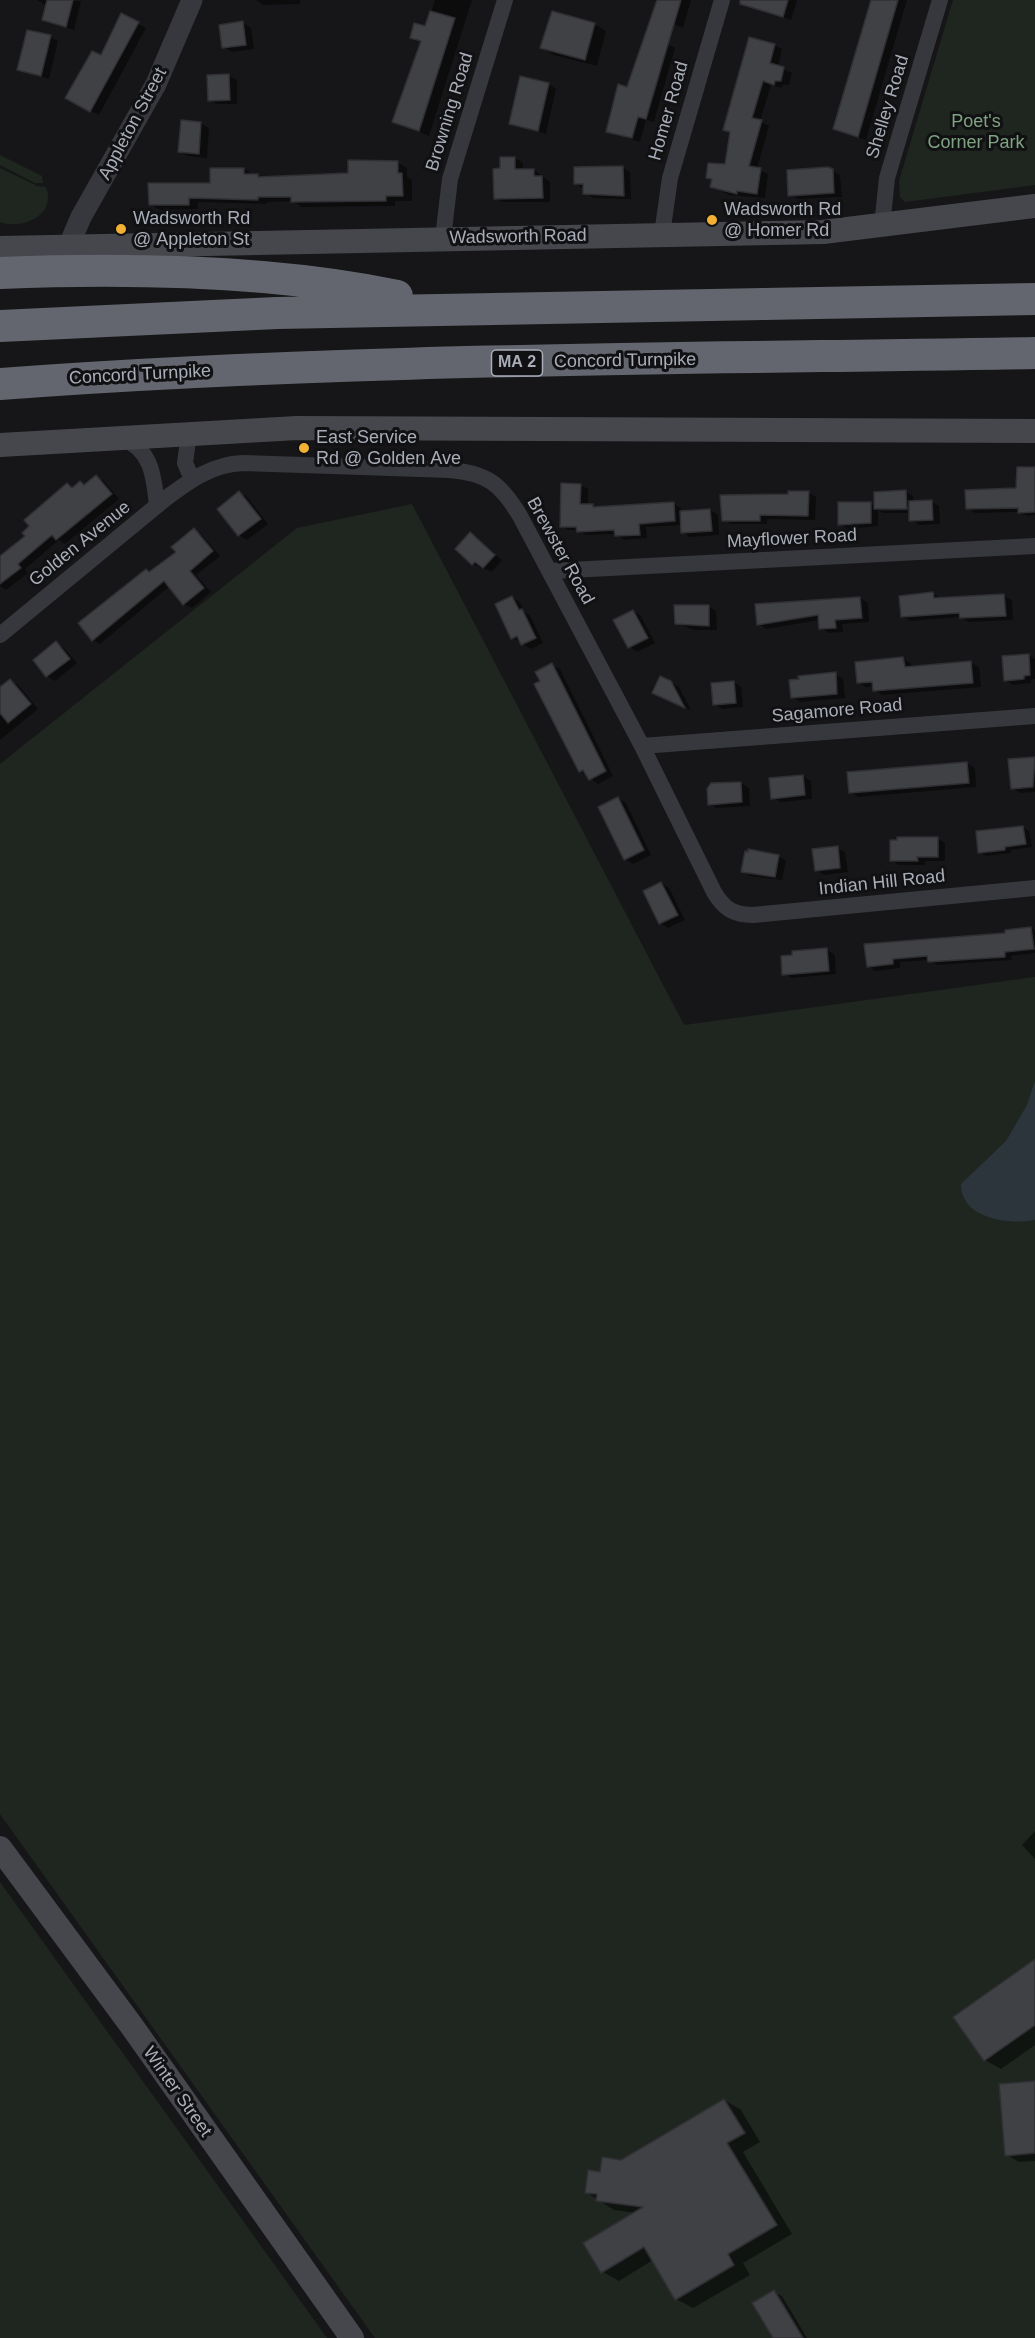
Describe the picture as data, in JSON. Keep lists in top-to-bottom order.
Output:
{
  "streets": {
    "highway": ["Concord Turnpike", "MA 2"],
    "main road": ["Wadsworth Road", "Winter Street"],
    "street": [
      "Shelley Road",
      "Homer Road",
      "Browning Road",
      "Appleton Street",
      "Mayflower Road",
      "Golden Avenue",
      "Brewster Road",
      "Sagamore Road",
      "Indian Hill Road"
    ]
  },
  "crossings": [
    ["Shelley Road", "Wadsworth Road"],
    ["Homer Road", "Wadsworth Road"],
    ["Browning Road", "Wadsworth Road"],
    ["Appleton Street", "Wadsworth Road"],
    ["Mayflower Road", "Brewster Road"],
    ["Golden Avenue", "Brewster Road"],
    ["Brewster Road", "Sagamore Road"],
    ["Brewster Road", "Indian Hill Road"]
  ],
  "parks": ["Poet's Corner Park"],
  "places": ["Wadsworth Rd @ Homer Rd", "Wadsworth Rd @ Appleton St", "East Service Rd @ Golden Ave"]
}
